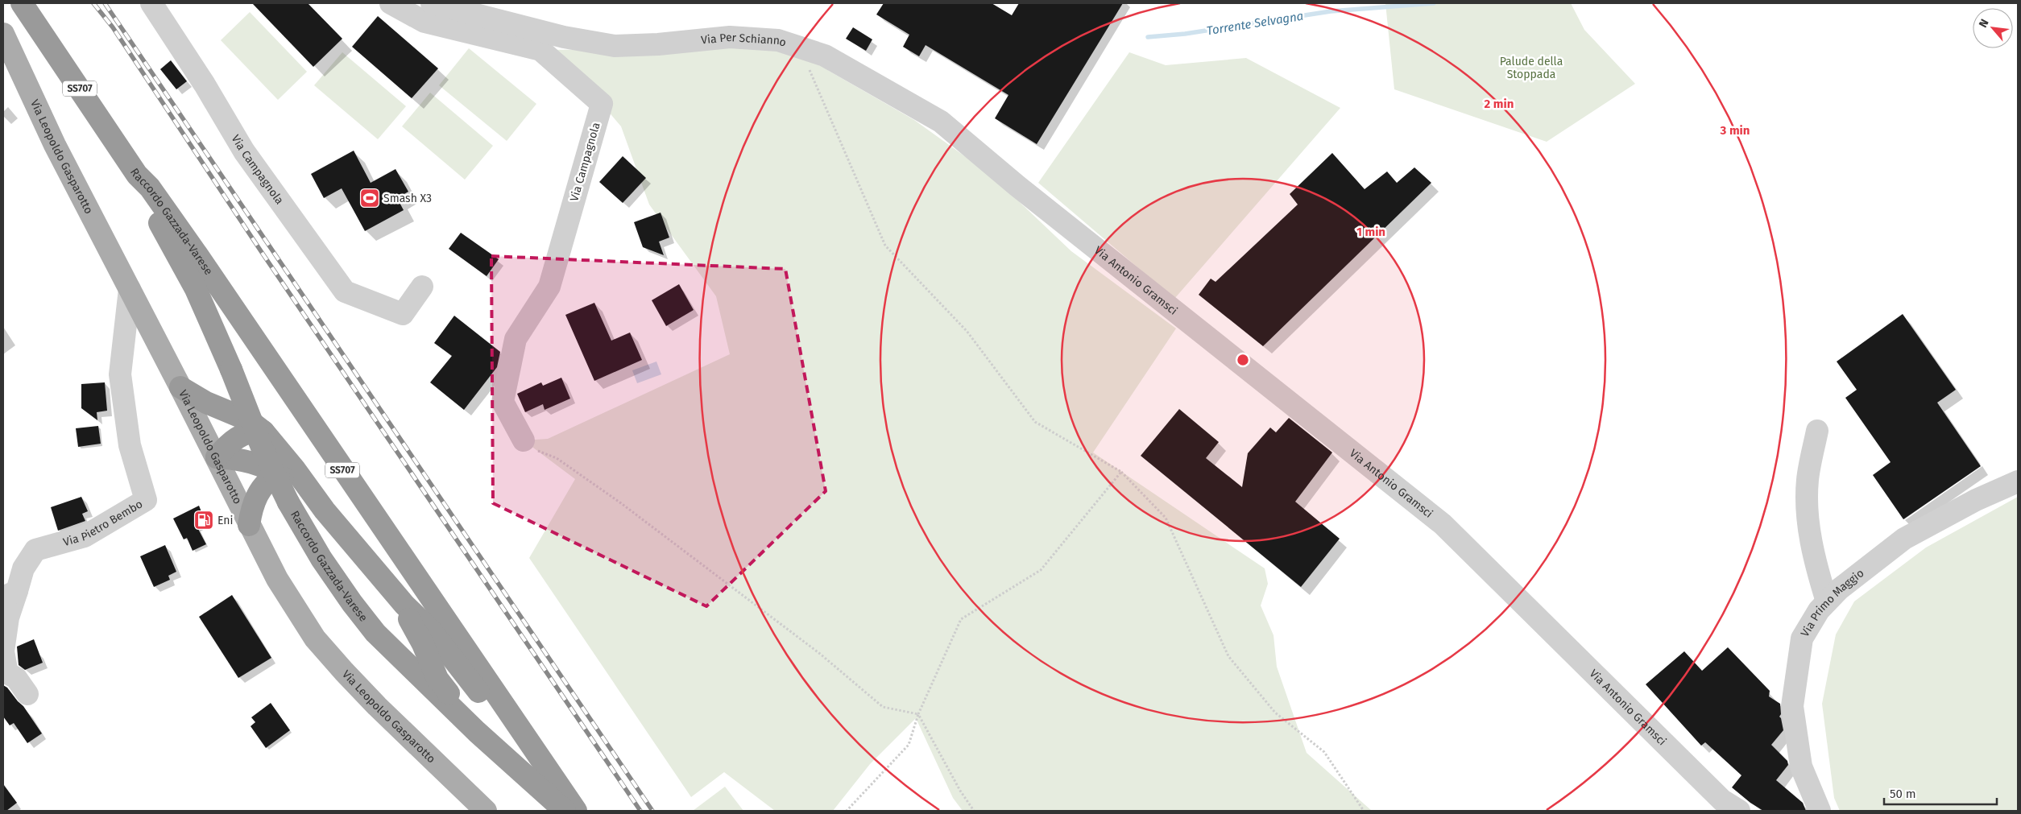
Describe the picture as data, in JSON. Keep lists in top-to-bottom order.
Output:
{
  "streets": {
    "highway": ["SS707", "Raccordo Gazzada-Varese"],
    "main road": ["Via Leopoldo Gasparotto"],
    "street": [
      "Via Per Schianno",
      "Via Campagnola",
      "Via Antonio Gramsci",
      "Via Pietro Bembo",
      "Via Primo Maggio"
    ]
  },
  "crossings": [
    ["Via Per Schianno", "Via Antonio Gramsci"],
    ["SS707", "Raccordo Gazzada-Varese"],
    ["Via Leopoldo Gasparotto", "Via Pietro Bembo"]
  ],
  "water": ["Torrente Selvagna"],
  "parks": ["Palude della Stoppada"],
  "places": {
    "sports": ["Smash X3"],
    "fuel station": ["Eni"]
  },
  "scale_bar": "50 m",
  "north": "top left",
  "rings": ["2 min", "3 min", "1 min"]
}
